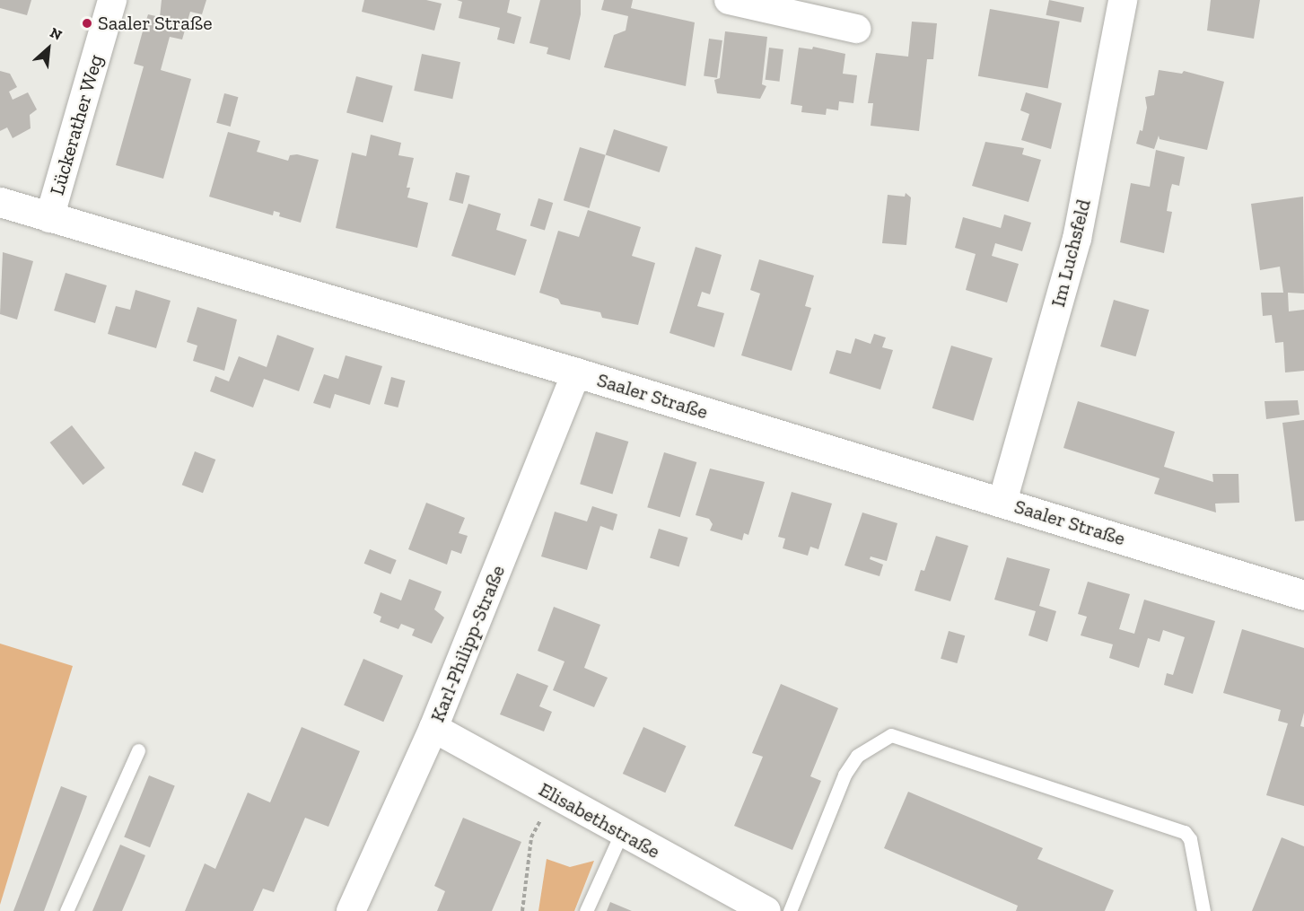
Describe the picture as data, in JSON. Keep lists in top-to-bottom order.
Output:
{
  "streets": {
    "street": [
      "Lückerather Weg",
      "Im Luchsfeld",
      "Saaler Straße",
      "Karl-Philipp-Straße",
      "Elisabethstraße"
    ]
  },
  "crossings": [
    ["Lückerather Weg", "Saaler Straße"],
    ["Im Luchsfeld", "Saaler Straße"],
    ["Saaler Straße", "Karl-Philipp-Straße"],
    ["Karl-Philipp-Straße", "Elisabethstraße"]
  ],
  "places": ["Saaler Straße"],
  "north": "top right"
}
